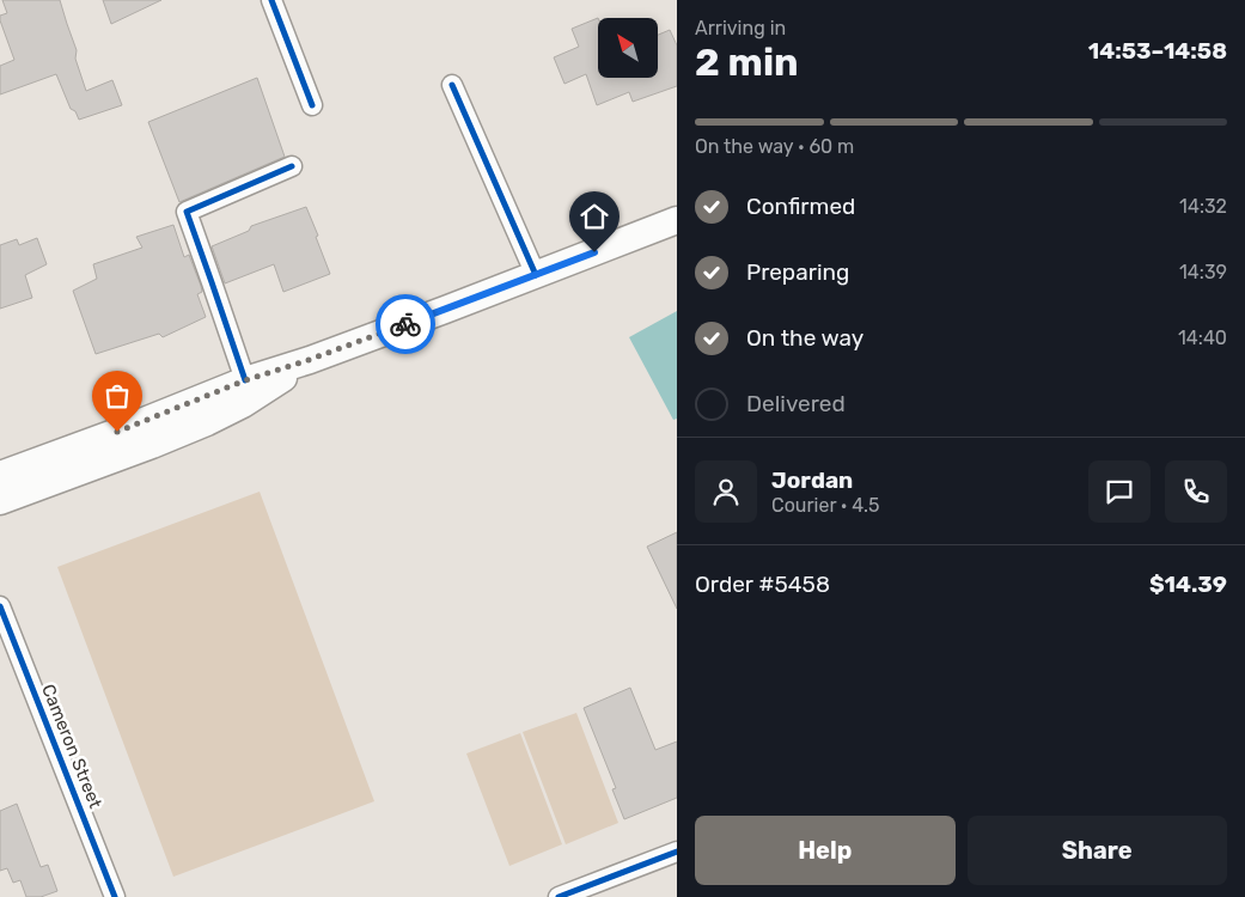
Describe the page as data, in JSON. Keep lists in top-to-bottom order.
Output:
{
  "streets": {
    "street": ["Cameron Street"]
  },
  "north": "top left",
  "page": {
    "heading": ["2 min", "Arriving in", "14:53–14:58"],
    "panel": [
      "Jordan",
      "Courier · 4.5",
      "Order #5458",
      "$14.39"
    ],
    "bar": "On the way · 60 m",
    "list": [
      ["Confirmed", "14:32"],
      ["Preparing", "14:39"],
      ["On the way", "14:40"],
      "Delivered"
    ],
    "buttons": ["Help", "Share"]
  }
}
